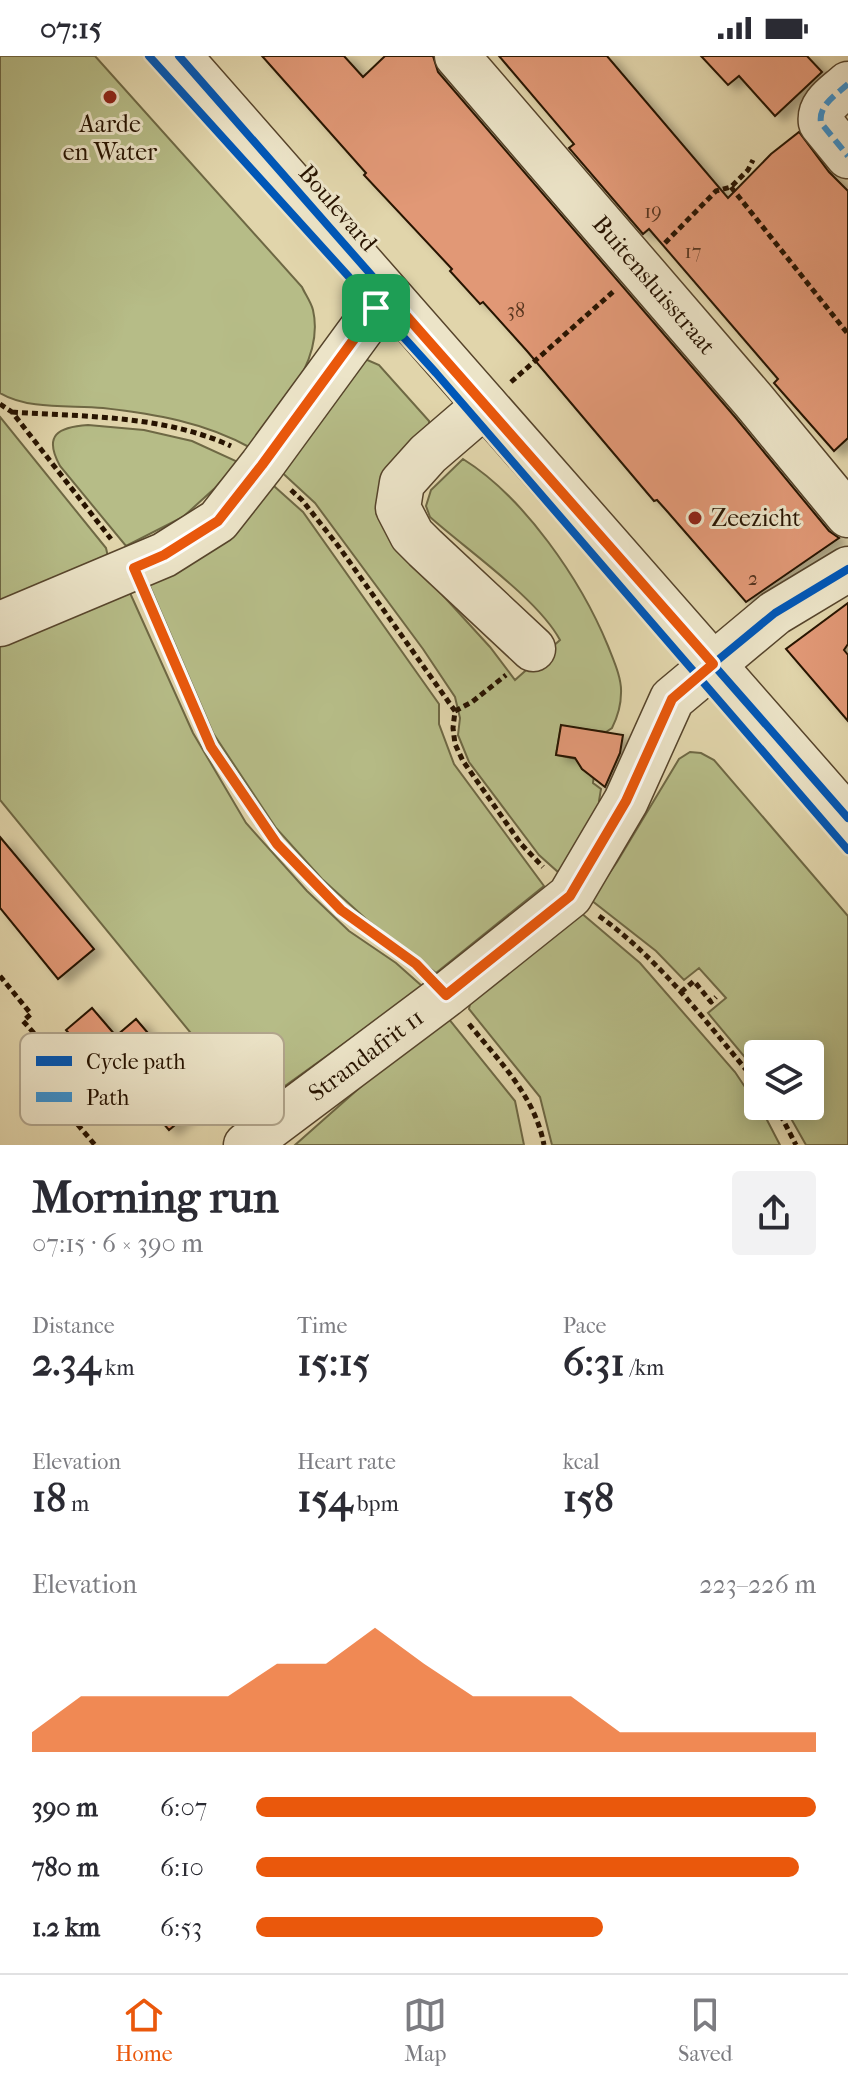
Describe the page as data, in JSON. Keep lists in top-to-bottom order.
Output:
{
  "streets": {
    "street": ["Boulevard", "Buitensluisstraat", "Strandafrit 11"]
  },
  "crossings": [
    ["Boulevard", "Strandafrit 11"]
  ],
  "places": ["Aarde en Water", "Zeezicht"],
  "house_numbers": [
    "19",
    "17",
    "38",
    "2"
  ],
  "legend": ["Cycle path", "Path"],
  "page": {
    "status": "07:15",
    "heading": ["Morning run", "07:15 · 6 × 390 m"],
    "stats": [
      ["Distance", "2.34 km"],
      ["Time", "15:15"],
      ["Pace", "6:31 /km"],
      ["Elevation", "18 m"],
      ["Heart rate", "154 bpm"],
      ["kcal", "158"]
    ],
    "chart": ["Elevation", "223–226 m"],
    "list": [
      {
        "name": "390 m",
        "note": "6:07"
      },
      {
        "name": "780 m",
        "note": "6:10"
      },
      {
        "name": "1.2 km",
        "note": "6:53"
      }
    ],
    "tabs": ["Home", "Map", "Saved"]
  }
}
